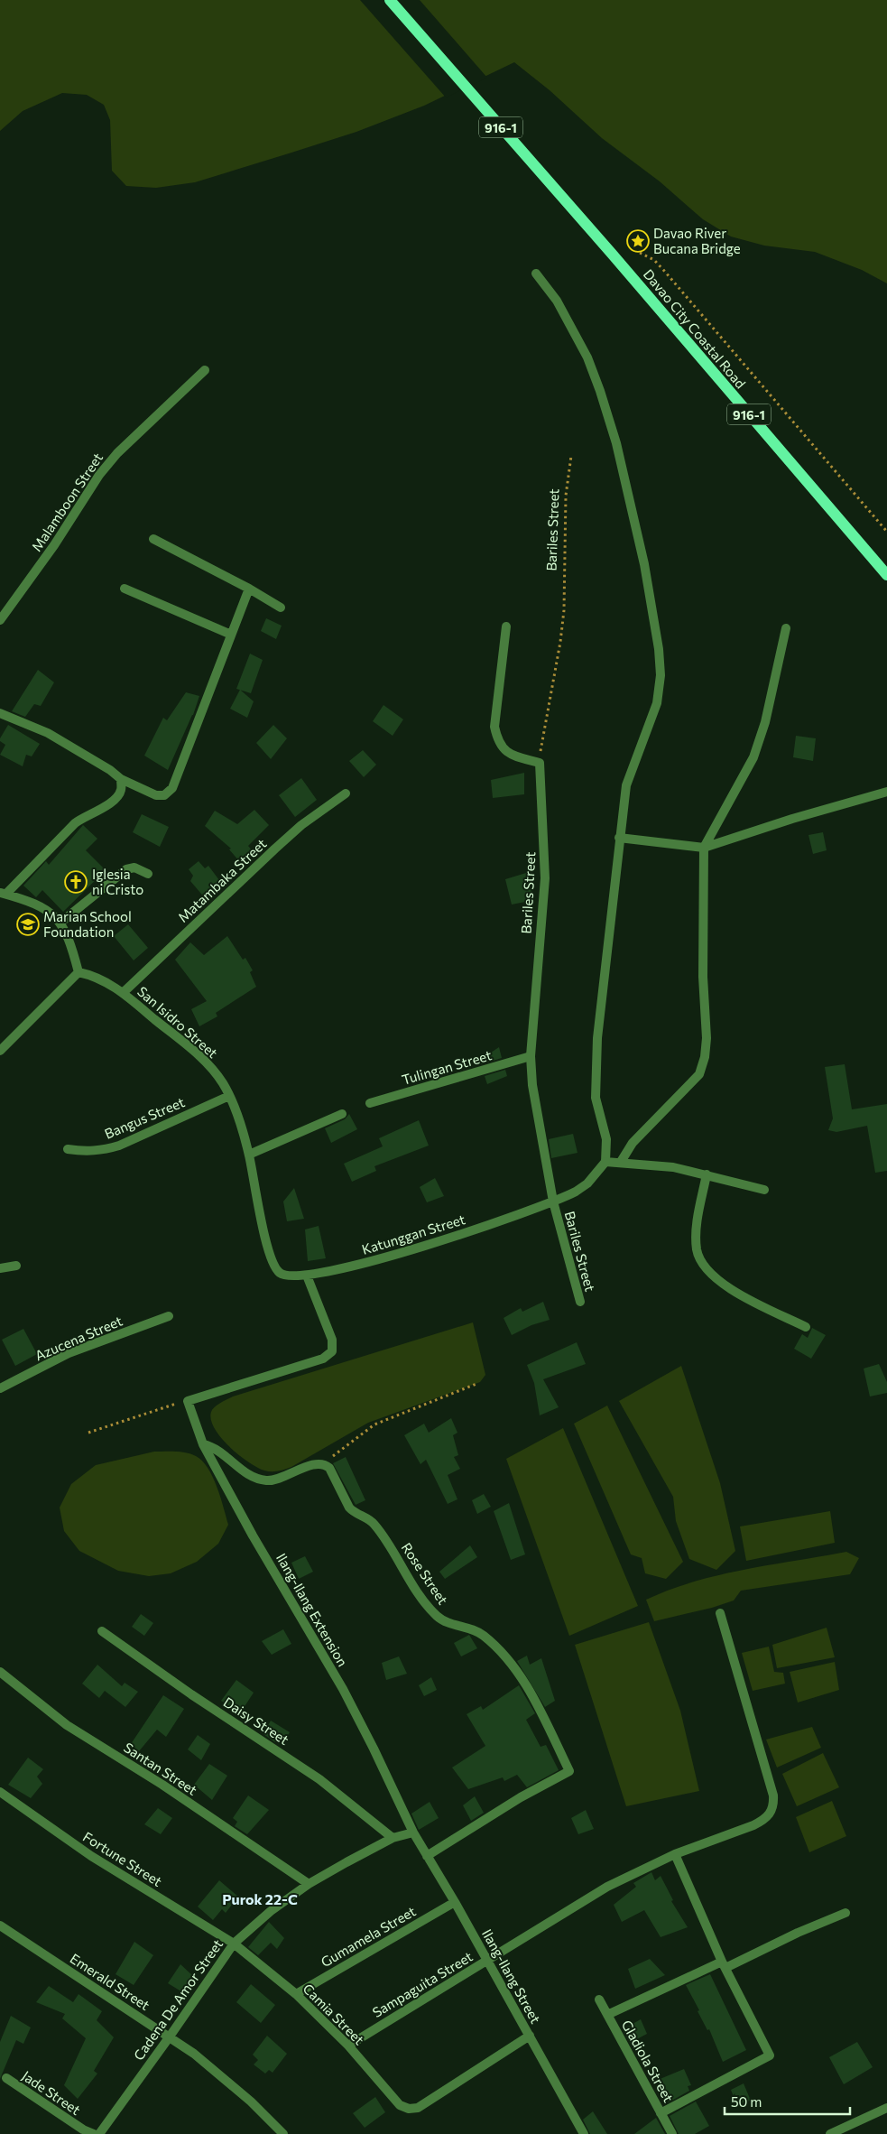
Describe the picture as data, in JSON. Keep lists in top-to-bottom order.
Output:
{
  "streets": {
    "main road": ["916-1", "Davao City Coastal Road"],
    "street": [
      "Malamboon Street",
      "Bariles Street",
      "Matambaka Street",
      "San Isidro Street",
      "Tulingan Street",
      "Bangus Street",
      "Katunggan Street",
      "Azucena Street",
      "Rose Street",
      "Ilang-Ilang Extension",
      "Daisy Street",
      "Santan Street",
      "Fortune Street",
      "Gumamela Street",
      "Ilang-Ilang Street",
      "Emerald Street",
      "Sampaguita Street",
      "Cadena De Amor Street",
      "Camia Street",
      "Gladiola Street",
      "Jade Street"
    ]
  },
  "crossings": [
    ["Bariles Street", "Tulingan Street"],
    ["Bariles Street", "Katunggan Street"],
    ["Matambaka Street", "San Isidro Street"],
    ["San Isidro Street", "Bangus Street"],
    ["San Isidro Street", "Katunggan Street"],
    ["Rose Street", "Ilang-Ilang Street"],
    ["Ilang-Ilang Extension", "Ilang-Ilang Street"],
    ["Ilang-Ilang Extension", "Cadena De Amor Street"],
    ["Daisy Street", "Cadena De Amor Street"],
    ["Santan Street", "Cadena De Amor Street"],
    ["Fortune Street", "Cadena De Amor Street"],
    ["Fortune Street", "Camia Street"],
    ["Gumamela Street", "Ilang-Ilang Street"],
    ["Gumamela Street", "Camia Street"],
    ["Ilang-Ilang Street", "Sampaguita Street"],
    ["Ilang-Ilang Street", "Cadena De Amor Street"],
    ["Ilang-Ilang Street", "Camia Street"],
    ["Emerald Street", "Cadena De Amor Street"],
    ["Sampaguita Street", "Camia Street"],
    ["Cadena De Amor Street", "Camia Street"]
  ],
  "districts": ["Purok 22-C"],
  "places": {
    "place": ["Davao River Bucana Bridge"],
    "church": ["Iglesia ni Cristo"],
    "school or university": ["Marian School Foundation"]
  },
  "scale_bar": "50 m"
}
